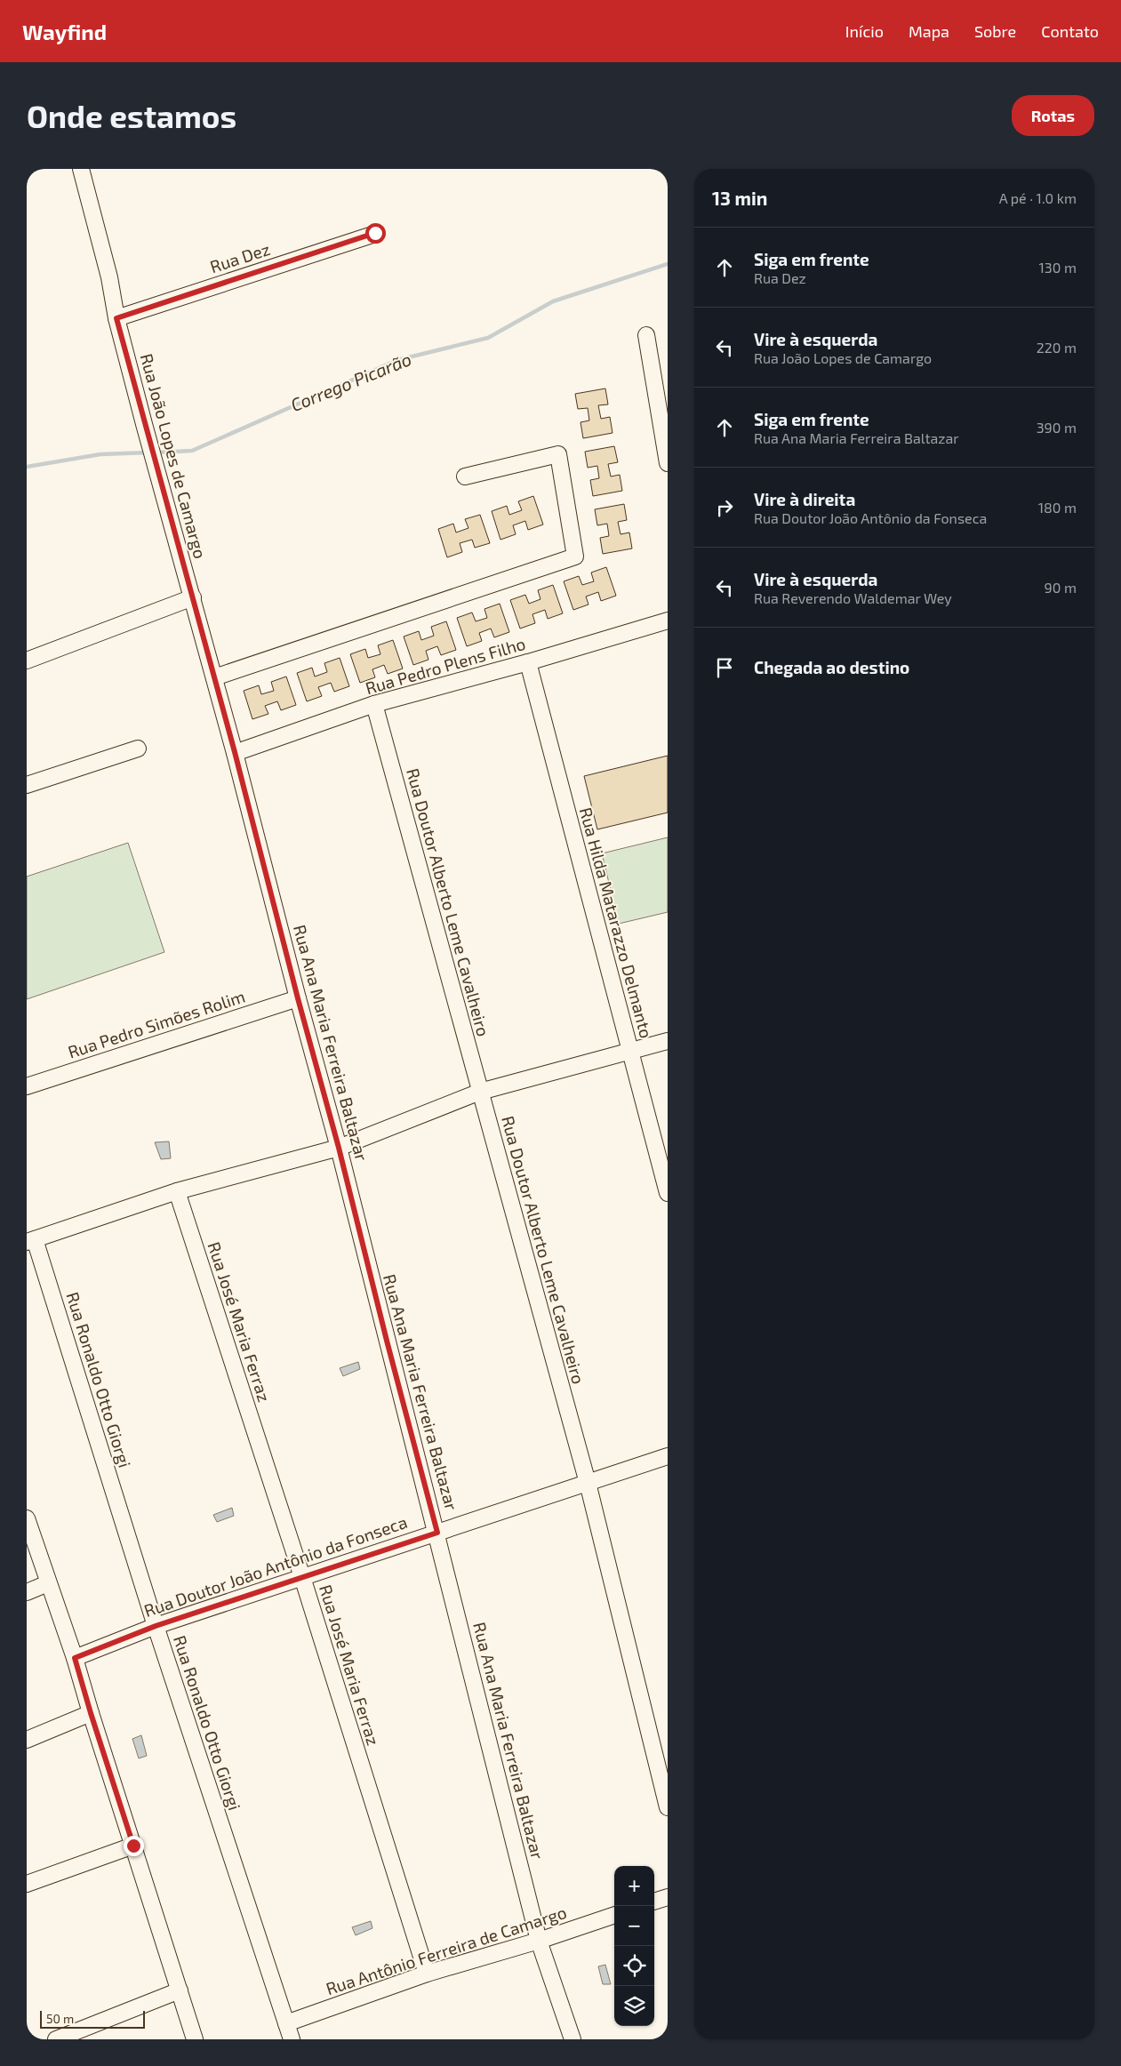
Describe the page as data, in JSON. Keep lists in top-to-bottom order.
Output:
{
  "streets": {
    "street": [
      "Rua Dez",
      "Rua João Lopes de Camargo",
      "Rua Pedro Plens Filho",
      "Rua Doutor Alberto Leme Cavalheiro",
      "Rua Hilda Matarazzo Delmanto",
      "Rua Pedro Simões Rolim",
      "Rua Ana Maria Ferreira Baltazar",
      "Rua José Maria Ferraz",
      "Rua Ronaldo Otto Giorgi",
      "Rua Doutor João Antônio da Fonseca",
      "Rua Antônio Ferreira de Camargo"
    ]
  },
  "crossings": [
    ["Rua Dez", "Rua João Lopes de Camargo"],
    ["Rua João Lopes de Camargo", "Rua Pedro Plens Filho"],
    ["Rua João Lopes de Camargo", "Rua Ana Maria Ferreira Baltazar"],
    ["Rua Pedro Plens Filho", "Rua Doutor Alberto Leme Cavalheiro"],
    ["Rua Pedro Plens Filho", "Rua Hilda Matarazzo Delmanto"],
    ["Rua Pedro Plens Filho", "Rua Ana Maria Ferreira Baltazar"],
    ["Rua Doutor Alberto Leme Cavalheiro", "Rua Doutor João Antônio da Fonseca"],
    ["Rua Pedro Simões Rolim", "Rua Ana Maria Ferreira Baltazar"],
    ["Rua Ana Maria Ferreira Baltazar", "Rua Doutor João Antônio da Fonseca"],
    ["Rua Ana Maria Ferreira Baltazar", "Rua Antônio Ferreira de Camargo"],
    ["Rua José Maria Ferraz", "Rua Doutor João Antônio da Fonseca"],
    ["Rua José Maria Ferraz", "Rua Antônio Ferreira de Camargo"],
    ["Rua Ronaldo Otto Giorgi", "Rua Doutor João Antônio da Fonseca"],
    ["Rua Ronaldo Otto Giorgi", "Rua Antônio Ferreira de Camargo"]
  ],
  "water": ["Corrego Picarão"],
  "scale_bar": "50 m",
  "page": {
    "header": "Wayfind",
    "nav": [
      "Início",
      "Mapa",
      "Sobre",
      "Contato"
    ],
    "buttons": "Rotas",
    "title": "Onde estamos",
    "heading": ["13 min", "A pé · 1.0 km"],
    "list": [
      ["Siga em frente", "Rua Dez", "130 m"],
      ["Vire à esquerda", "Rua João Lopes de Camargo", "220 m"],
      ["Siga em frente", "Rua Ana Maria Ferreira Baltazar", "390 m"],
      ["Vire à direita", "Rua Doutor João Antônio da Fonseca", "180 m"],
      ["Vire à esquerda", "Rua Reverendo Waldemar Wey", "90 m"],
      "Chegada ao destino"
    ],
    "map_buttons": ["+", "−"],
    "scale": "50 m"
  }
}
